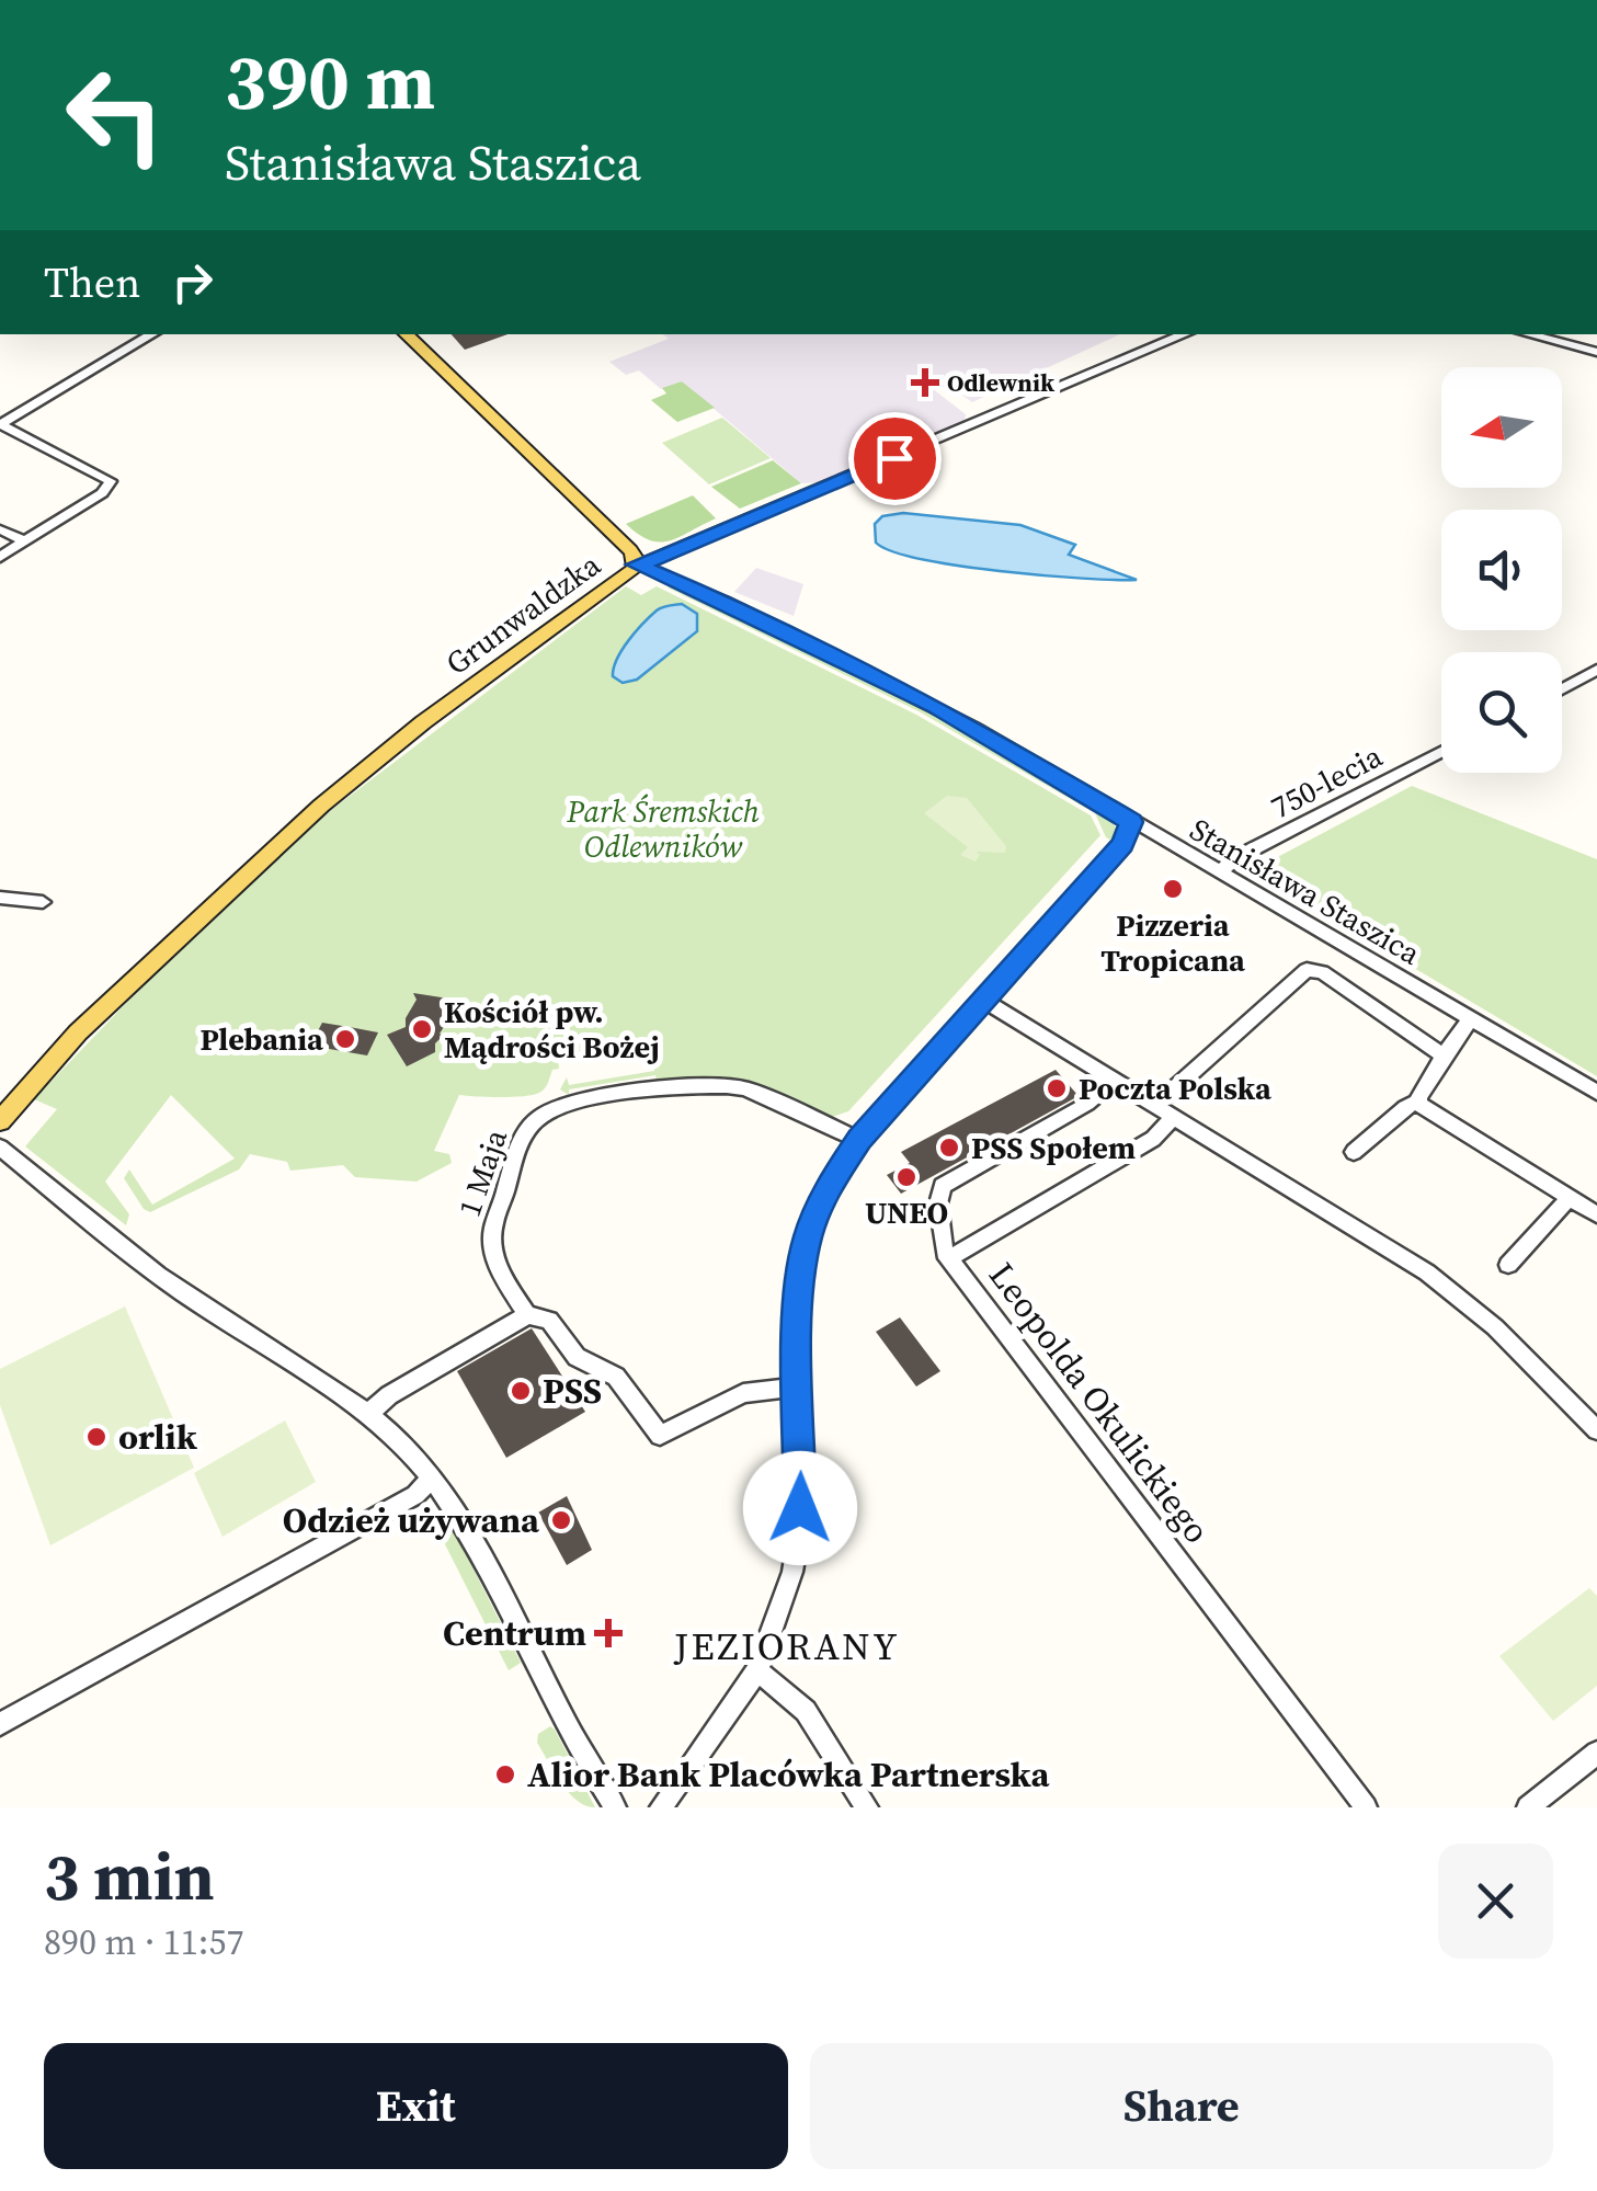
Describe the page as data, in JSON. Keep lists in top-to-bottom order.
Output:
{
  "streets": {
    "main road": ["Grunwaldzka", "Stanisława Staszica"],
    "street": ["750-lecia", "1 Maja", "Leopolda Okulickiego"]
  },
  "crossings": [
    ["Grunwaldzka", "Stanisława Staszica"],
    ["750-lecia", "Stanisława Staszica"]
  ],
  "districts": ["JEZIORANY"],
  "parks": ["Park Śremskich Odlewników"],
  "places": {
    "health": ["Odlewnik", "Centrum"],
    "other": [
      "Pizzeria Tropicana",
      "Kościół pw. Mądrości Bożej",
      "Plebania",
      "Poczta Polska",
      "PSS Społem",
      "UNEO",
      "PSS",
      "orlik",
      "Odzież używana",
      "Alior Bank Placówka Partnerska"
    ]
  },
  "north": "left",
  "page": {
    "turn": ["390 m", "Stanisława Staszica"],
    "then": "Then",
    "heading": ["3 min", "890 m · 11:57"],
    "buttons": ["Exit", "Share"]
  }
}
